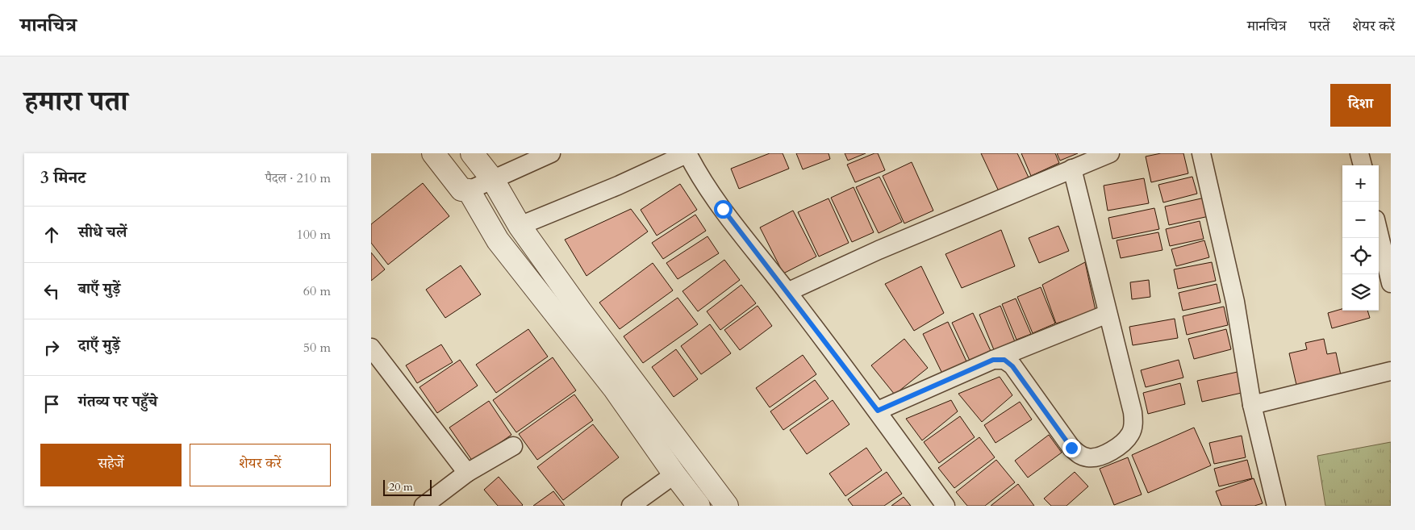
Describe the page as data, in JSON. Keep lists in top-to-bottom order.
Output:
{
  "scale_bar": "20 m",
  "page": {
    "header": "मानचित्र",
    "nav": ["मानचित्र", "परतें", "शेयर करें"],
    "title": "हमारा पता",
    "buttons": [
      "दिशा",
      ["सहेजें", "शेयर करें"]
    ],
    "heading": ["3 मिनट", "पैदल · 210 m"],
    "map_buttons": ["+", "−"],
    "list": [
      ["सीधे चलें", "100 m"],
      ["बाएँ मुड़ें", "60 m"],
      ["दाएँ मुड़ें", "50 m"],
      "गंतव्य पर पहुँचे"
    ],
    "scale": "20 m"
  }
}
